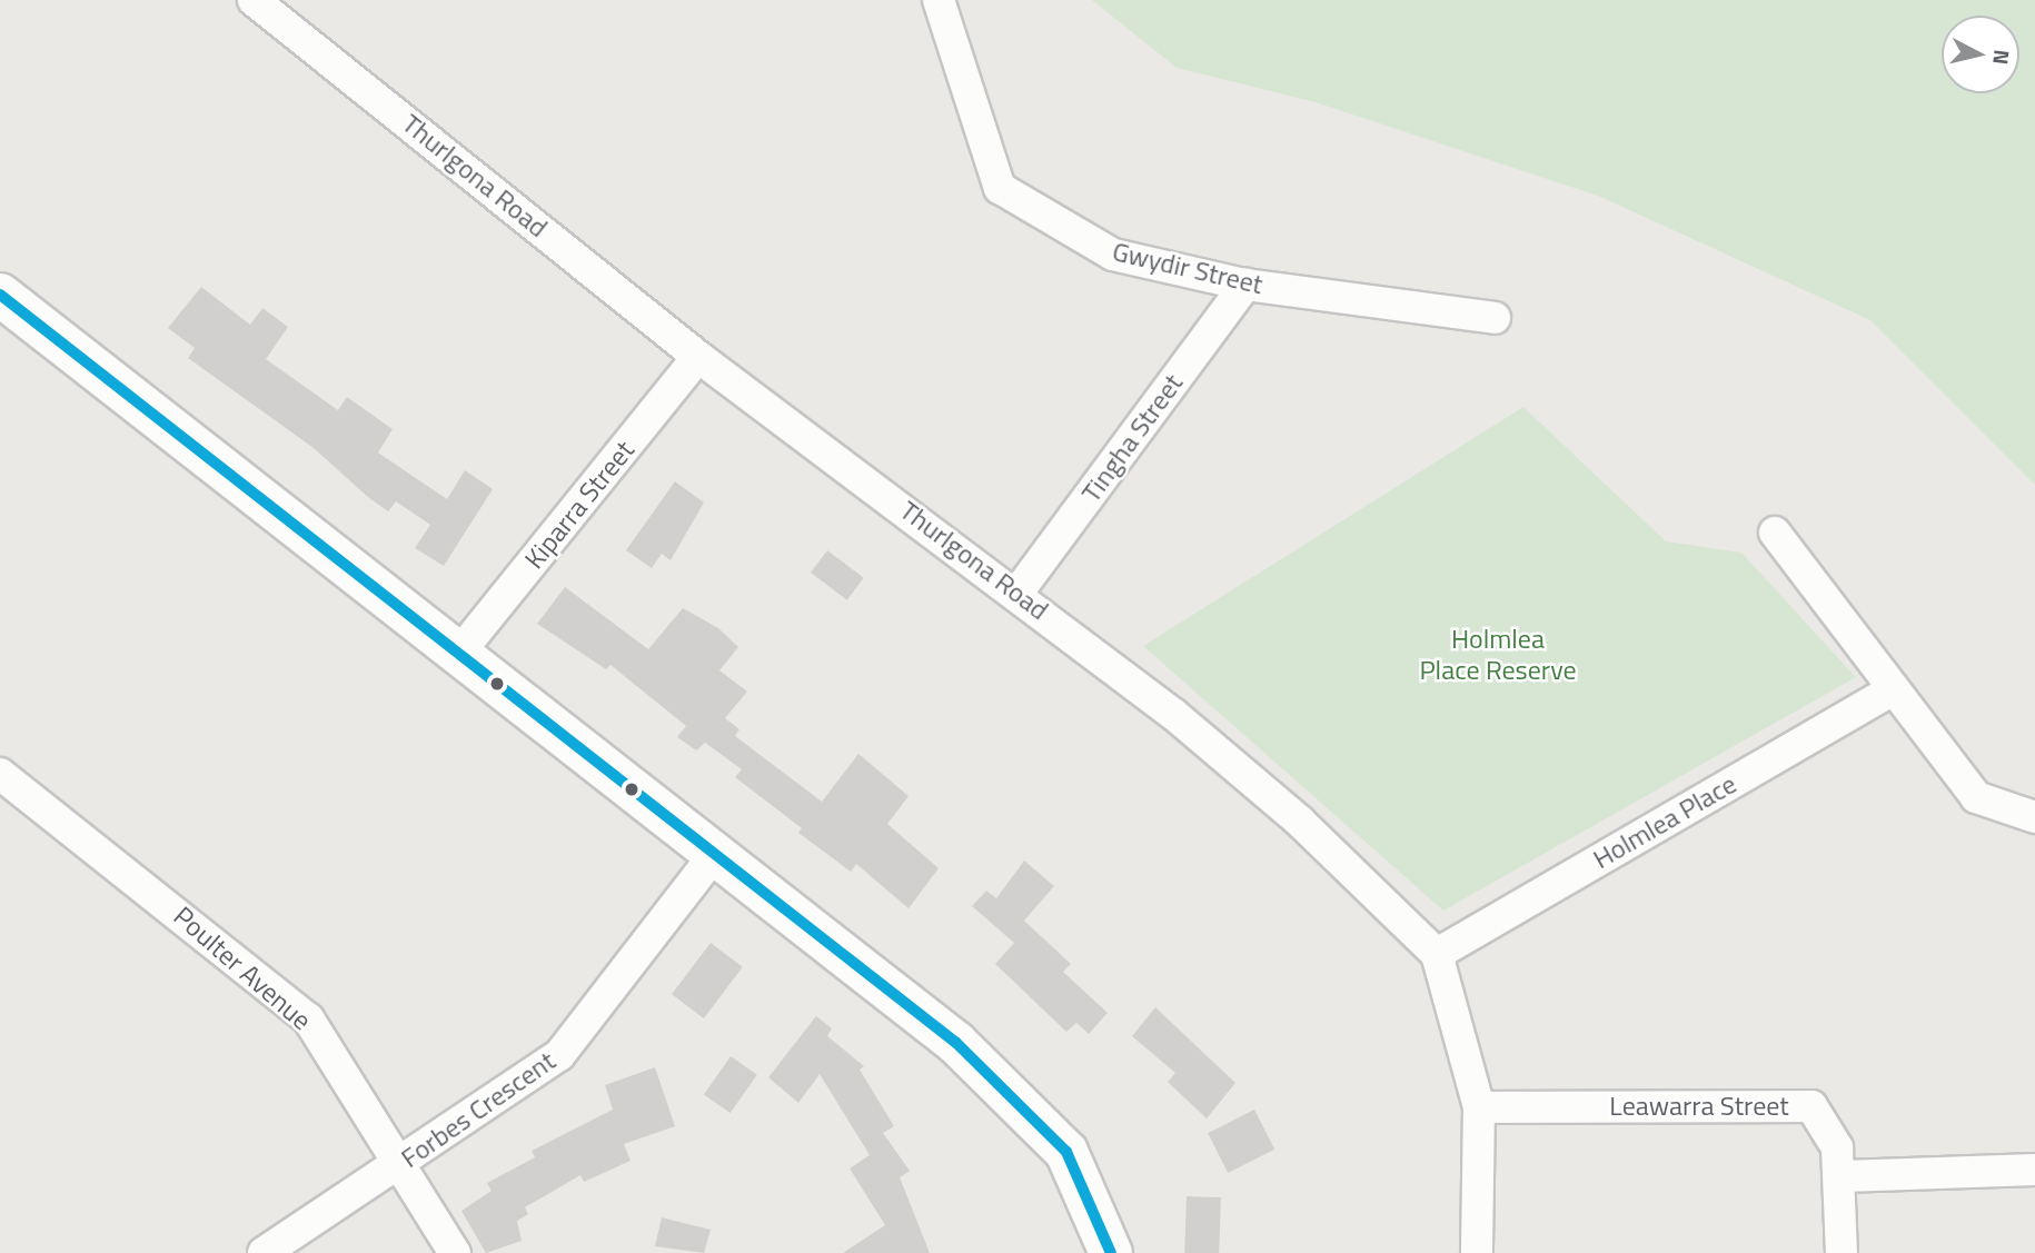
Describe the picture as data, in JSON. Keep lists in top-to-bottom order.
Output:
{
  "streets": {
    "street": [
      "Thurlgona Road",
      "Gwydir Street",
      "Tingha Street",
      "Kiparra Street",
      "Holmlea Place",
      "Poulter Avenue",
      "Leawarra Street",
      "Forbes Crescent"
    ]
  },
  "crossings": [
    ["Thurlgona Road", "Tingha Street"],
    ["Thurlgona Road", "Kiparra Street"],
    ["Thurlgona Road", "Holmlea Place"],
    ["Gwydir Street", "Tingha Street"],
    ["Poulter Avenue", "Forbes Crescent"]
  ],
  "parks": ["Holmlea Place Reserve"],
  "north": "right"
}
